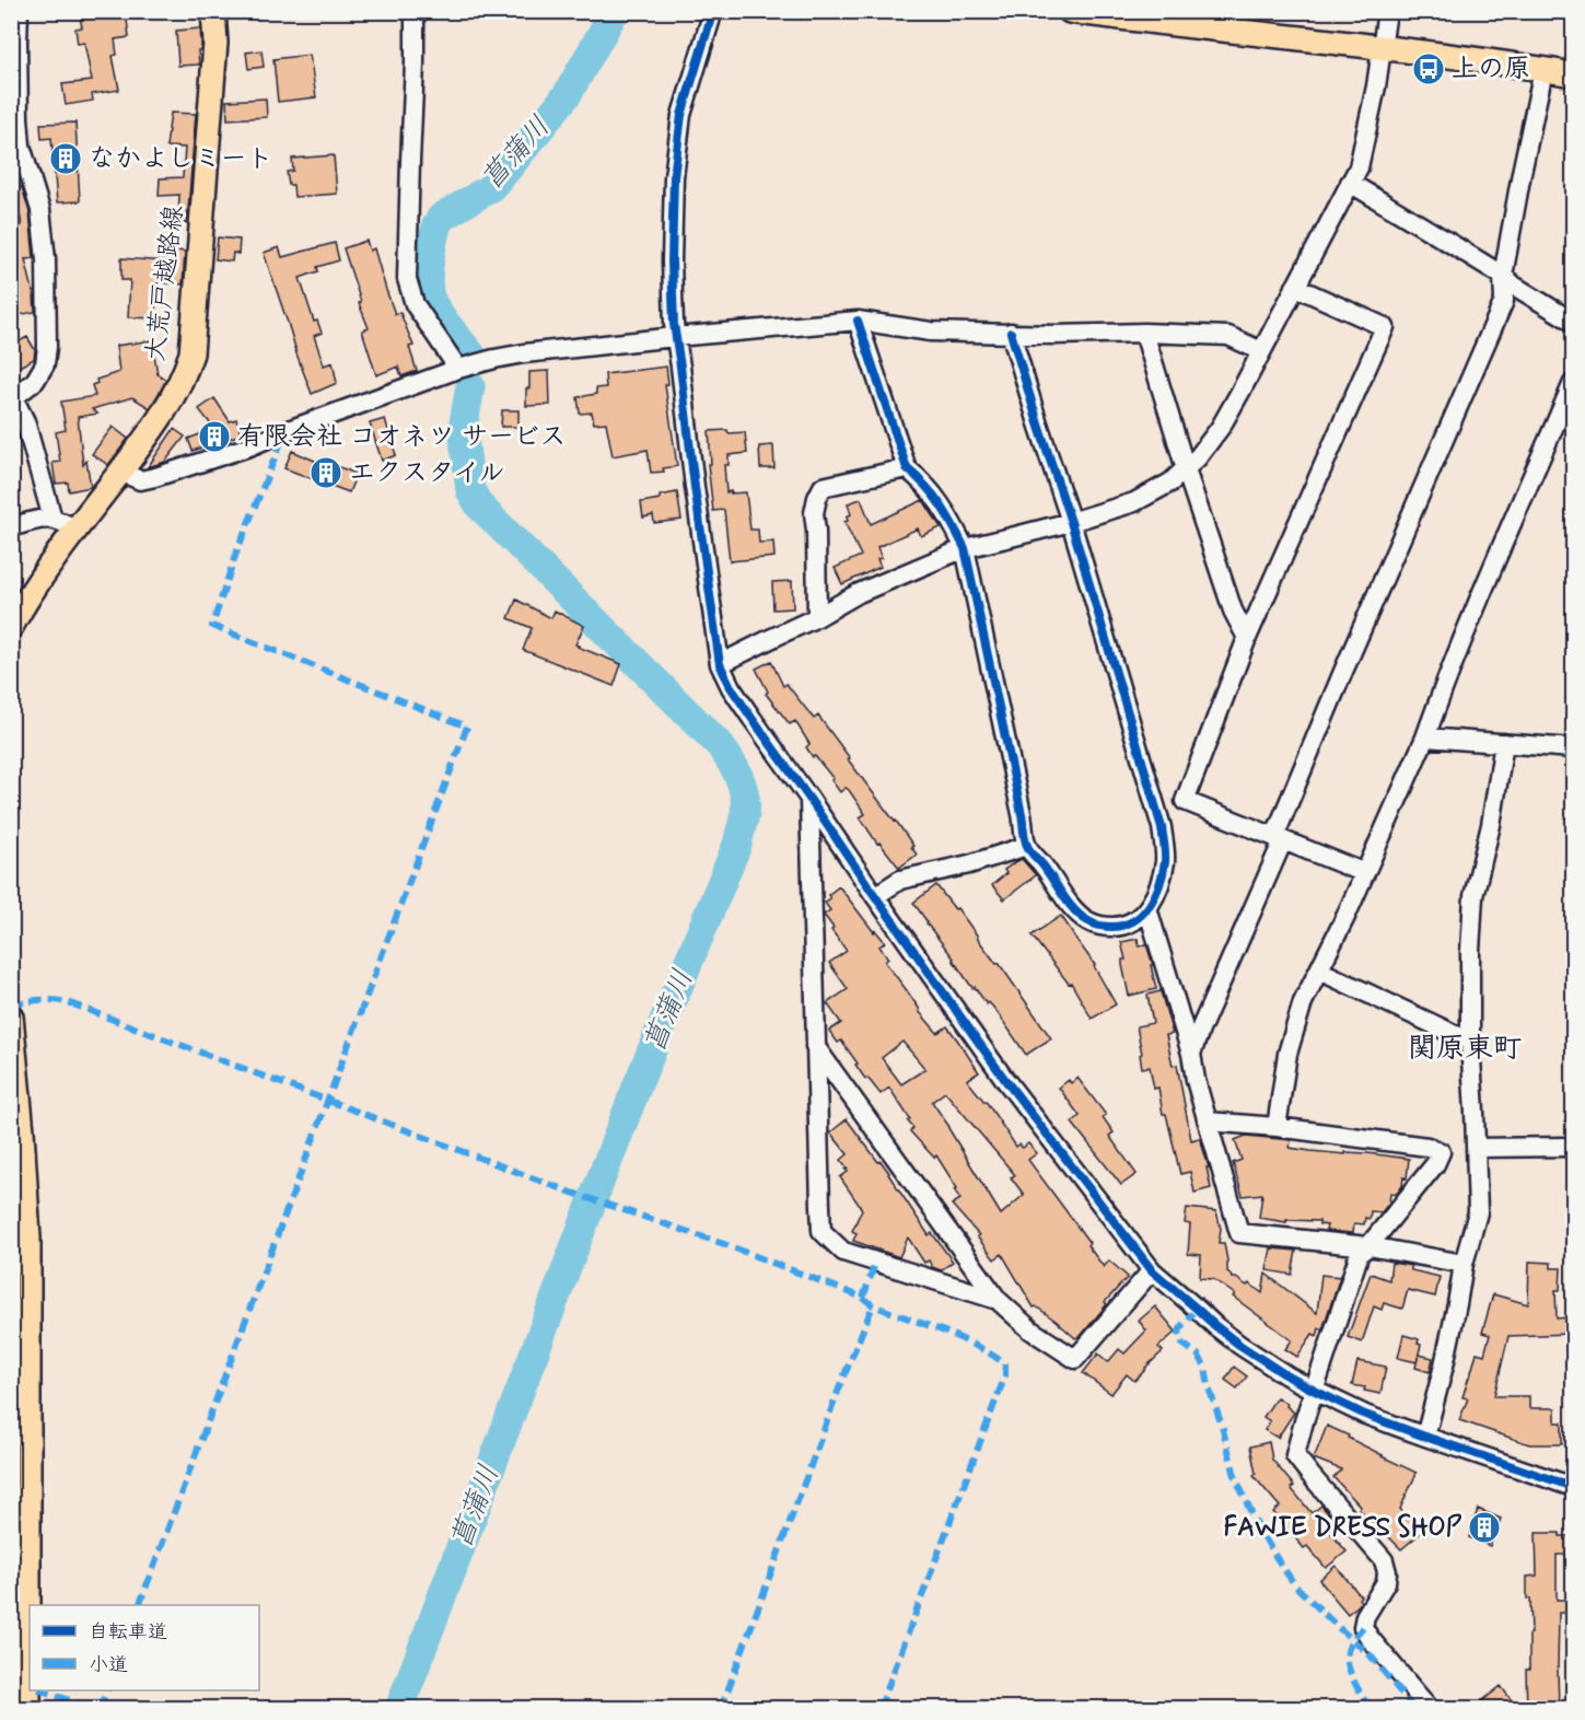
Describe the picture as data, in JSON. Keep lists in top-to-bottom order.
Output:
{
  "streets": {
    "main road": ["大荒戸越路線"]
  },
  "districts": ["関原東町"],
  "water": ["菖蒲川"],
  "places": {
    "bus stop": ["上の原"],
    "building": [
      "なかよしミート",
      "有限会社 コオネツ サービス",
      "エクスタイル",
      "FAWIE DRESS SHOP"
    ]
  },
  "legend": ["自転車道", "小道"]
}
